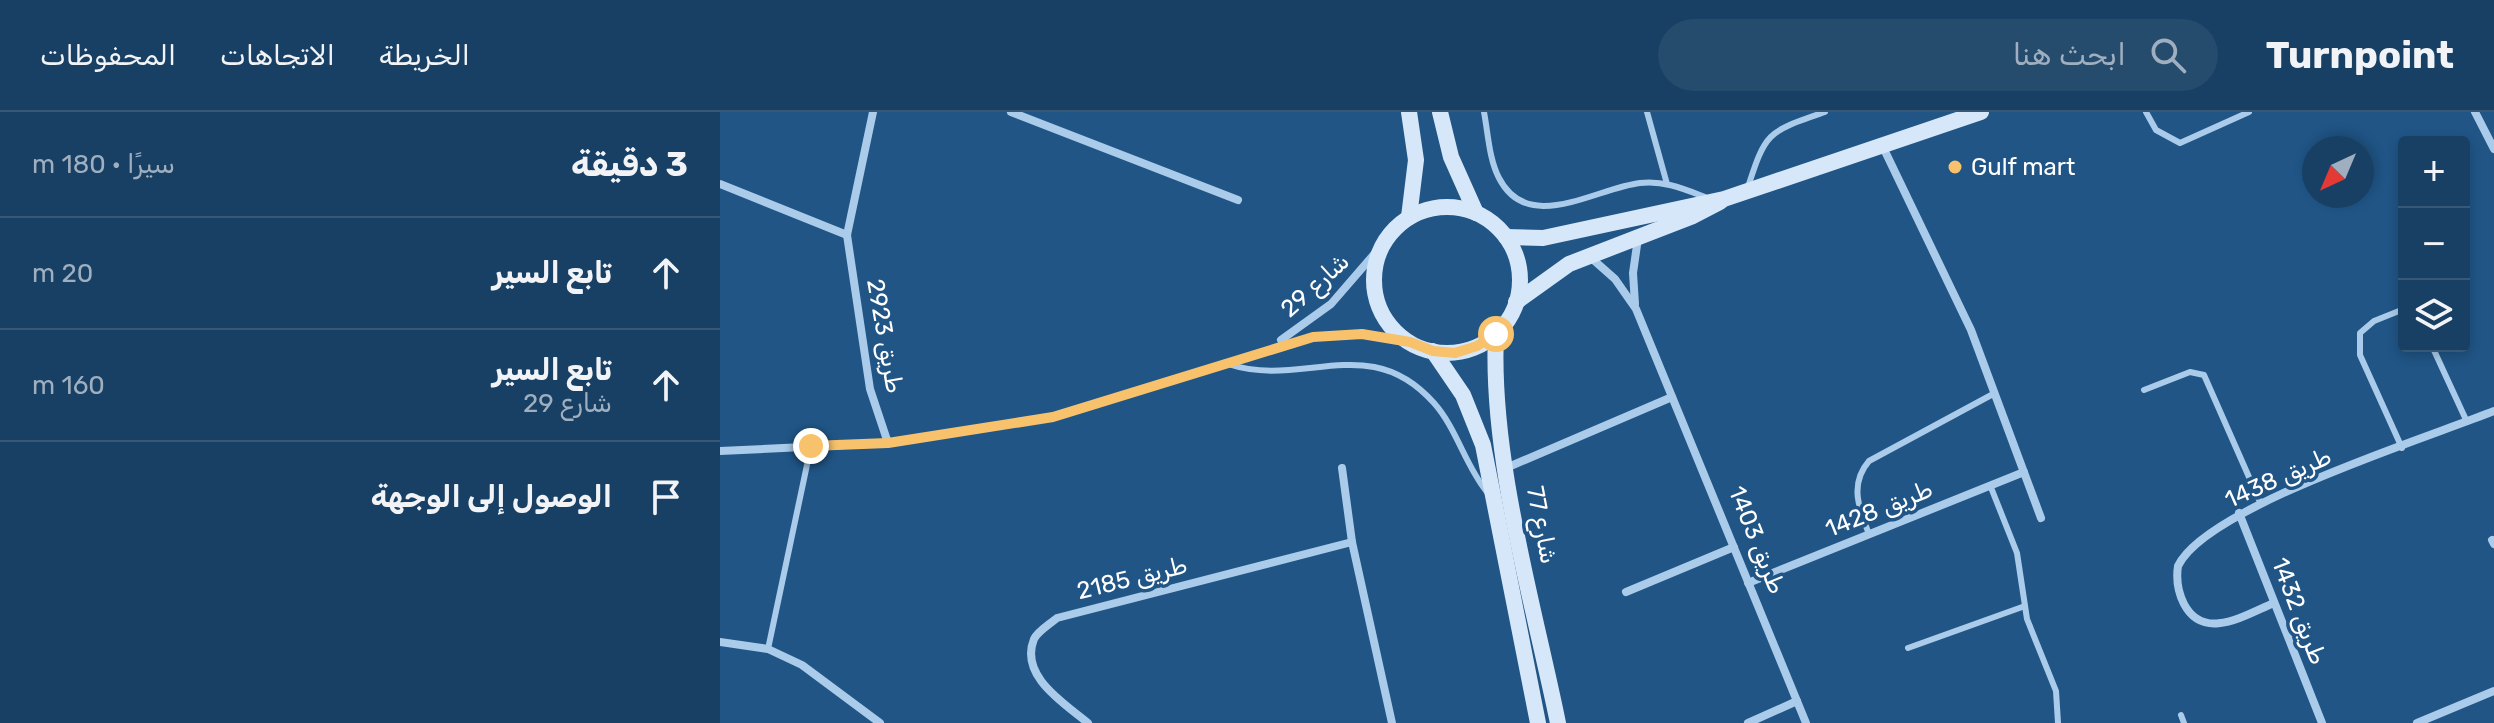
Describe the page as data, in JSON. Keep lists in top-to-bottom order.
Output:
{
  "streets": {
    "street": [
      "شارع 29",
      "طريق 2923",
      "طريق 1438",
      "طريق 1428",
      "شارع 77",
      "طريق 1403",
      "طريق 2185",
      "طريق 1432"
    ]
  },
  "crossings": [
    ["شارع 29", "طريق 2923"],
    ["شارع 29", "شارع 77"],
    ["طريق 1438", "طريق 1432"],
    ["طريق 1428", "طريق 1403"]
  ],
  "places": ["Gulf mart"],
  "north": "bottom left",
  "page": {
    "header": "Turnpoint",
    "search": "ابحث هنا",
    "nav": ["الخريطة", "الاتجاهات", "المحفوظات"],
    "heading": ["3 دقيقة", "سيرًا · 180 m"],
    "map_buttons": ["+", "−"],
    "list": [
      ["تابع السير", "20 m"],
      ["تابع السير", "شارع 29", "160 m"],
      "الوصول إلى الوجهة"
    ]
  }
}
